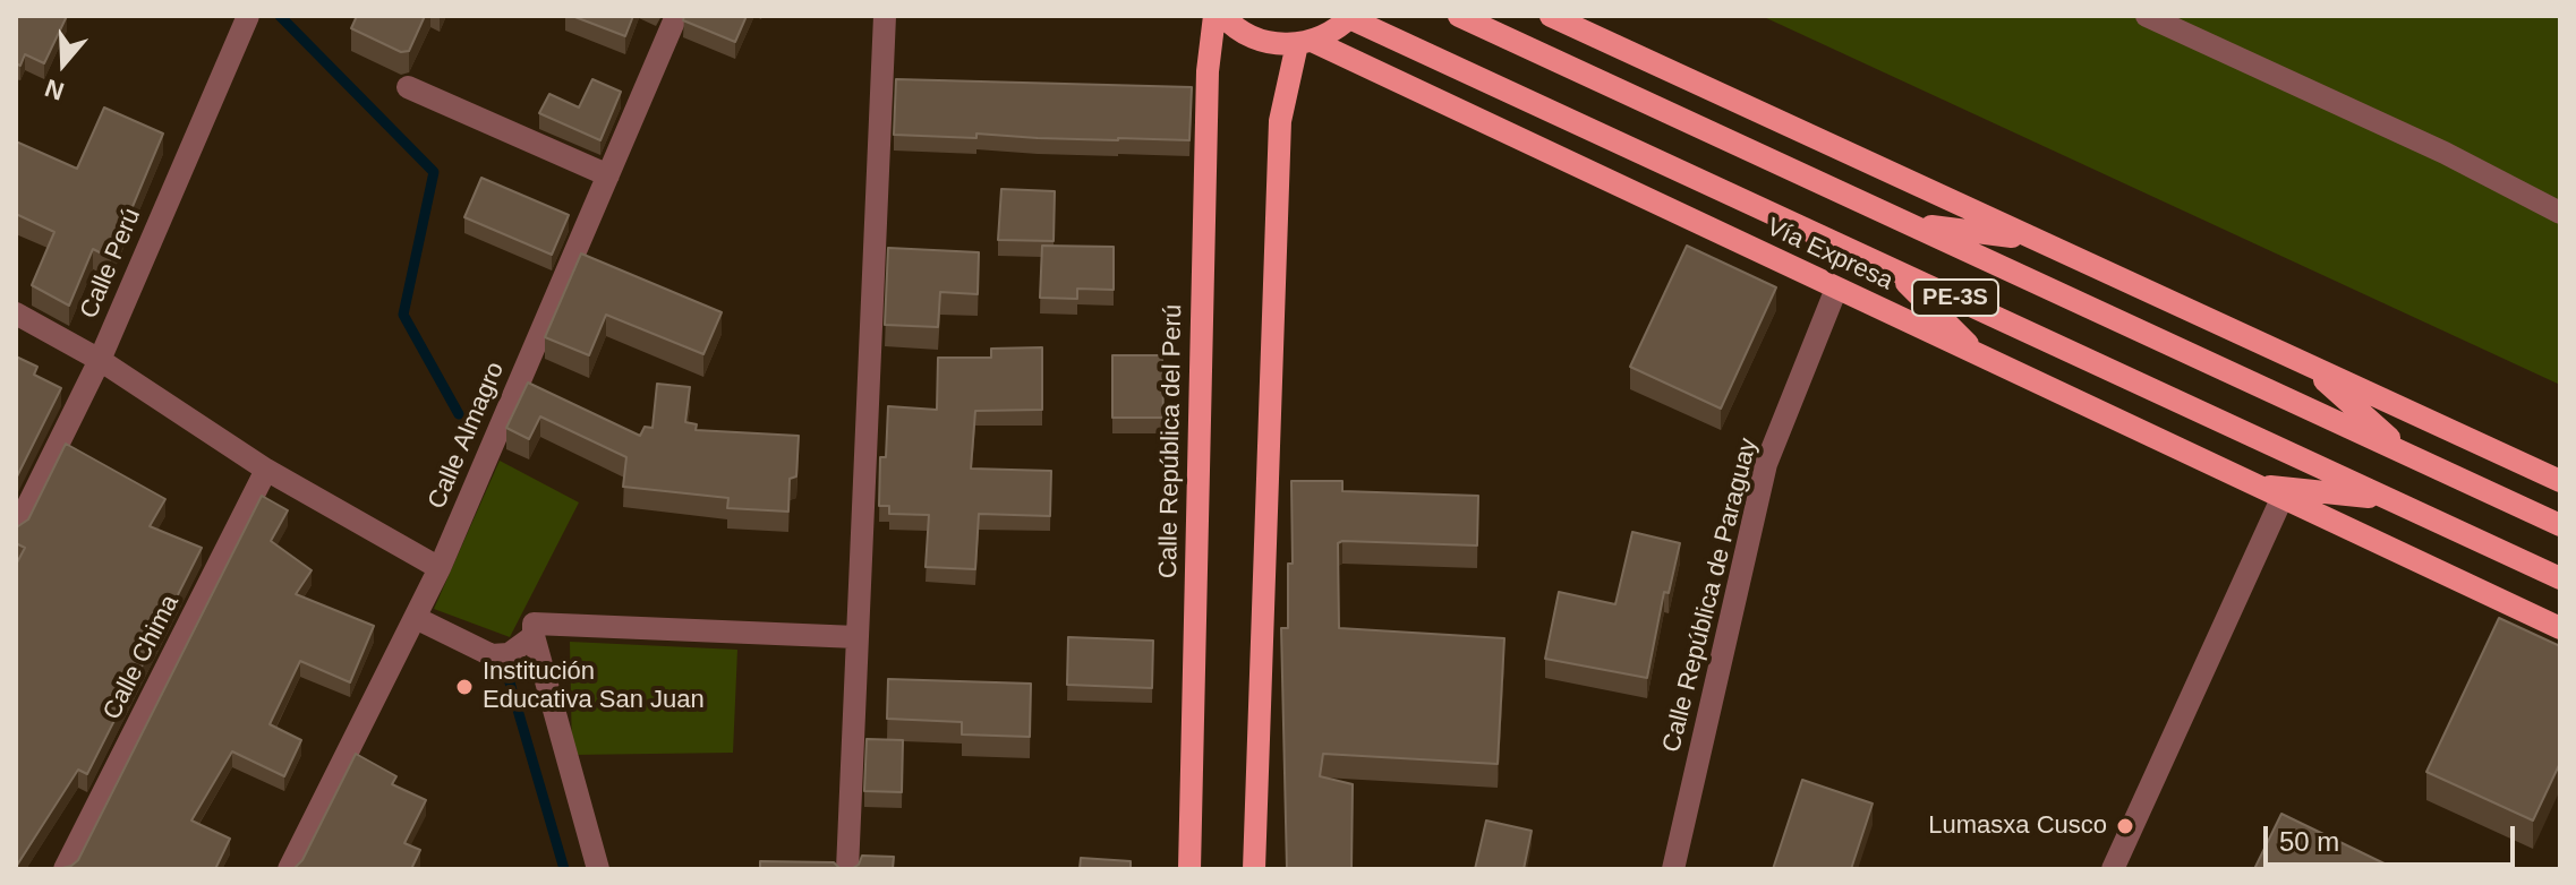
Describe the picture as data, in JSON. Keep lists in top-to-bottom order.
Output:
{
  "streets": {
    "main road": ["Vía Expresa", "PE-3S", "Calle República del Perú"],
    "street": [
      "Calle Perú",
      "Calle Almagro",
      "Calle República de Paraguay",
      "Calle Chima"
    ]
  },
  "crossings": [
    ["Vía Expresa", "Calle República de Paraguay"]
  ],
  "places": ["Institución Educativa San Juan", "Lumasxa Cusco"],
  "scale_bar": "50 m",
  "north": "bottom"
}
